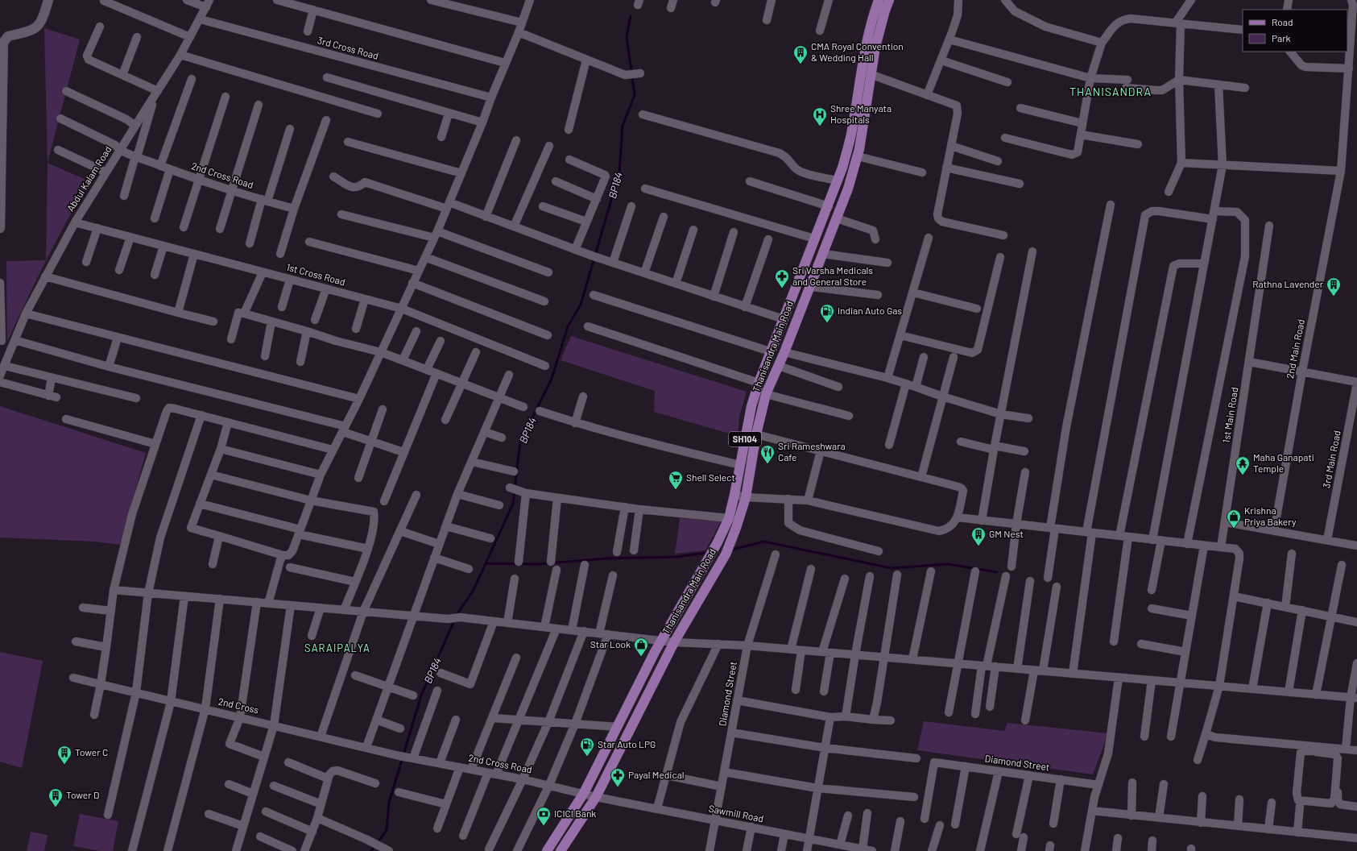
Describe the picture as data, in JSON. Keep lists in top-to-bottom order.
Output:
{
  "streets": {
    "main road": ["Thanisandra Main Road", "SH104"],
    "street": [
      "3rd Cross Road",
      "2nd Cross Road",
      "Abdul Kalam Road",
      "1st Cross Road",
      "2nd Main Road",
      "1st Main Road",
      "3rd Main Road",
      "Diamond Street",
      "2nd Cross",
      "Sawmill Road"
    ]
  },
  "crossings": [
    ["3rd Cross Road", "Abdul Kalam Road"],
    ["2nd Cross Road", "Abdul Kalam Road"],
    ["2nd Cross Road", "Thanisandra Main Road"],
    ["2nd Cross Road", "2nd Cross"],
    ["2nd Cross Road", "Sawmill Road"],
    ["Abdul Kalam Road", "1st Cross Road"],
    ["Thanisandra Main Road", "Sawmill Road"]
  ],
  "districts": ["THANISANDRA", "SARAIPALYA"],
  "water": ["BP184"],
  "places": {
    "building": [
      "CMA Royal Convention & Wedding Hall",
      "Rathna Lavender",
      "GM Nest",
      "Tower C",
      "Tower D"
    ],
    "hospital": ["Shree Manyata Hospitals"],
    "pharmacy": ["Sri Varsha Medicals and General Store", "Payal Medical"],
    "fuel station": ["Indian Auto Gas", "Star Auto LPG"],
    "restaurant": ["Sri Rameshwara Cafe"],
    "temple": ["Maha Ganapati Temple"],
    "supermarket": ["Shell Select"],
    "shop": ["Krishna Priya Bakery", "Star Look"],
    "bank": ["ICICI Bank"]
  },
  "legend": ["Road", "Park"]
}
